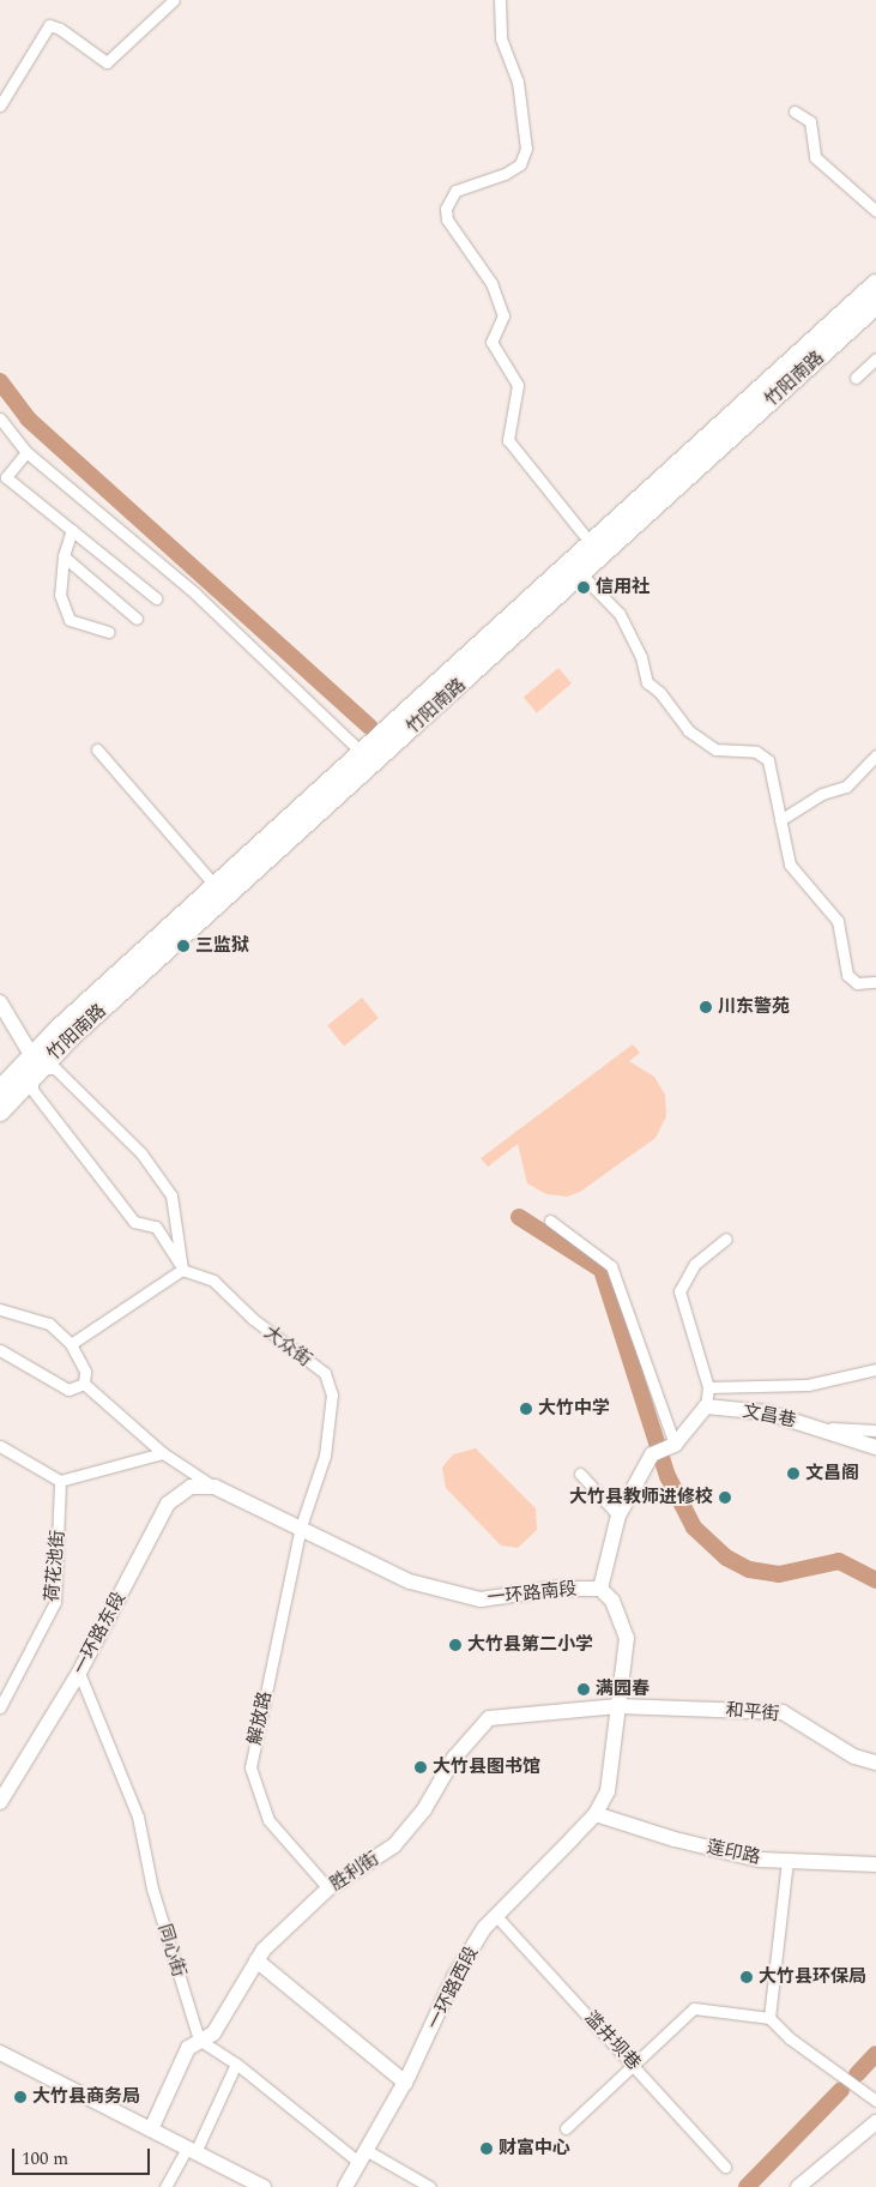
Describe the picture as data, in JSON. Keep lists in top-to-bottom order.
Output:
{
  "streets": {
    "highway": ["竹阳南路"],
    "street": [
      "大众街",
      "文昌巷",
      "荷花池街",
      "一环路南段",
      "一环路东段",
      "和平街",
      "解放路",
      "莲印路",
      "胜利街",
      "同心街",
      "一环路西段",
      "滥井坝巷"
    ]
  },
  "crossings": [
    ["大众街", "一环路南段"],
    ["大众街", "解放路"],
    ["一环路南段", "一环路东段"],
    ["一环路南段", "和平街"],
    ["一环路南段", "解放路"],
    ["一环路南段", "莲印路"],
    ["一环路南段", "胜利街"],
    ["一环路南段", "一环路西段"],
    ["一环路东段", "同心街"],
    ["和平街", "胜利街"],
    ["解放路", "胜利街"],
    ["莲印路", "一环路西段"],
    ["胜利街", "同心街"],
    ["一环路西段", "滥井坝巷"]
  ],
  "places": [
    "信用社",
    "三监狱",
    "川东警苑",
    "大竹中学",
    "文昌阁",
    "大竹县教师进修校",
    "大竹县第二小学",
    "满园春",
    "大竹县图书馆",
    "大竹县环保局",
    "大竹县商务局",
    "财富中心"
  ],
  "scale_bar": "100 m"
}
